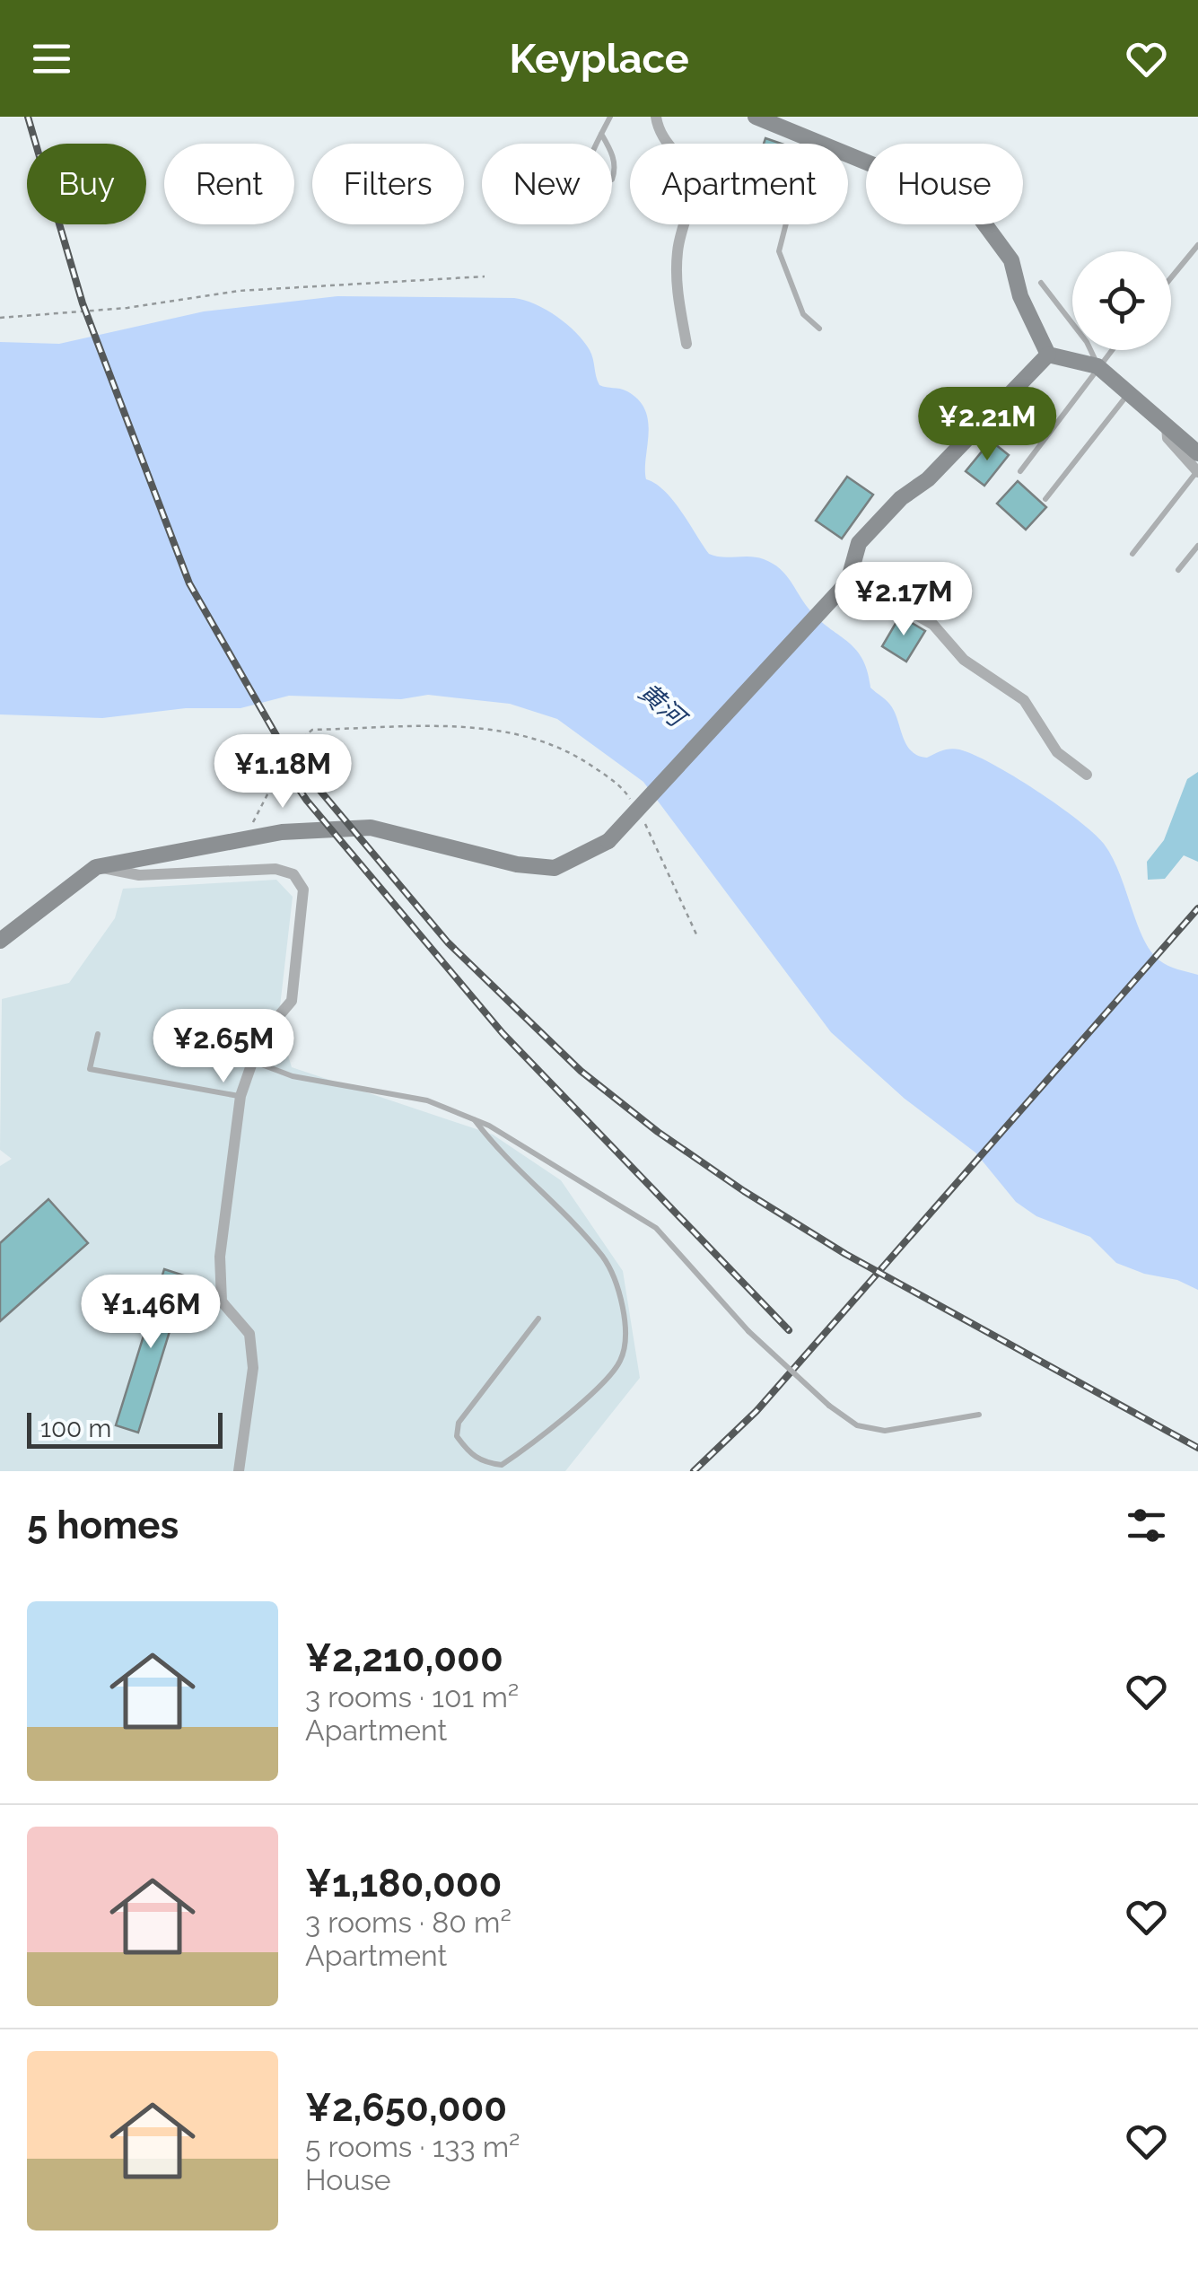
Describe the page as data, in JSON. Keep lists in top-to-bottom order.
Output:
{
  "water": ["黄河"],
  "scale_bar": "100 m",
  "page": {
    "header": "Keyplace",
    "chip": [
      "Buy",
      "Rent",
      "Filters",
      "New",
      "Apartment",
      "House"
    ],
    "price": [
      "¥2.21M",
      "¥2.17M",
      "¥1.18M",
      "¥2.65M",
      "¥1.46M"
    ],
    "scale": "100 m",
    "heading": "5 homes",
    "list": [
      {
        "name": "¥2,210,000",
        "note": "3 rooms · 101 m² · Apartment"
      },
      {
        "name": "¥1,180,000",
        "note": "3 rooms · 80 m² · Apartment"
      },
      {
        "name": "¥2,650,000",
        "note": "5 rooms · 133 m² · House"
      }
    ]
  }
}
